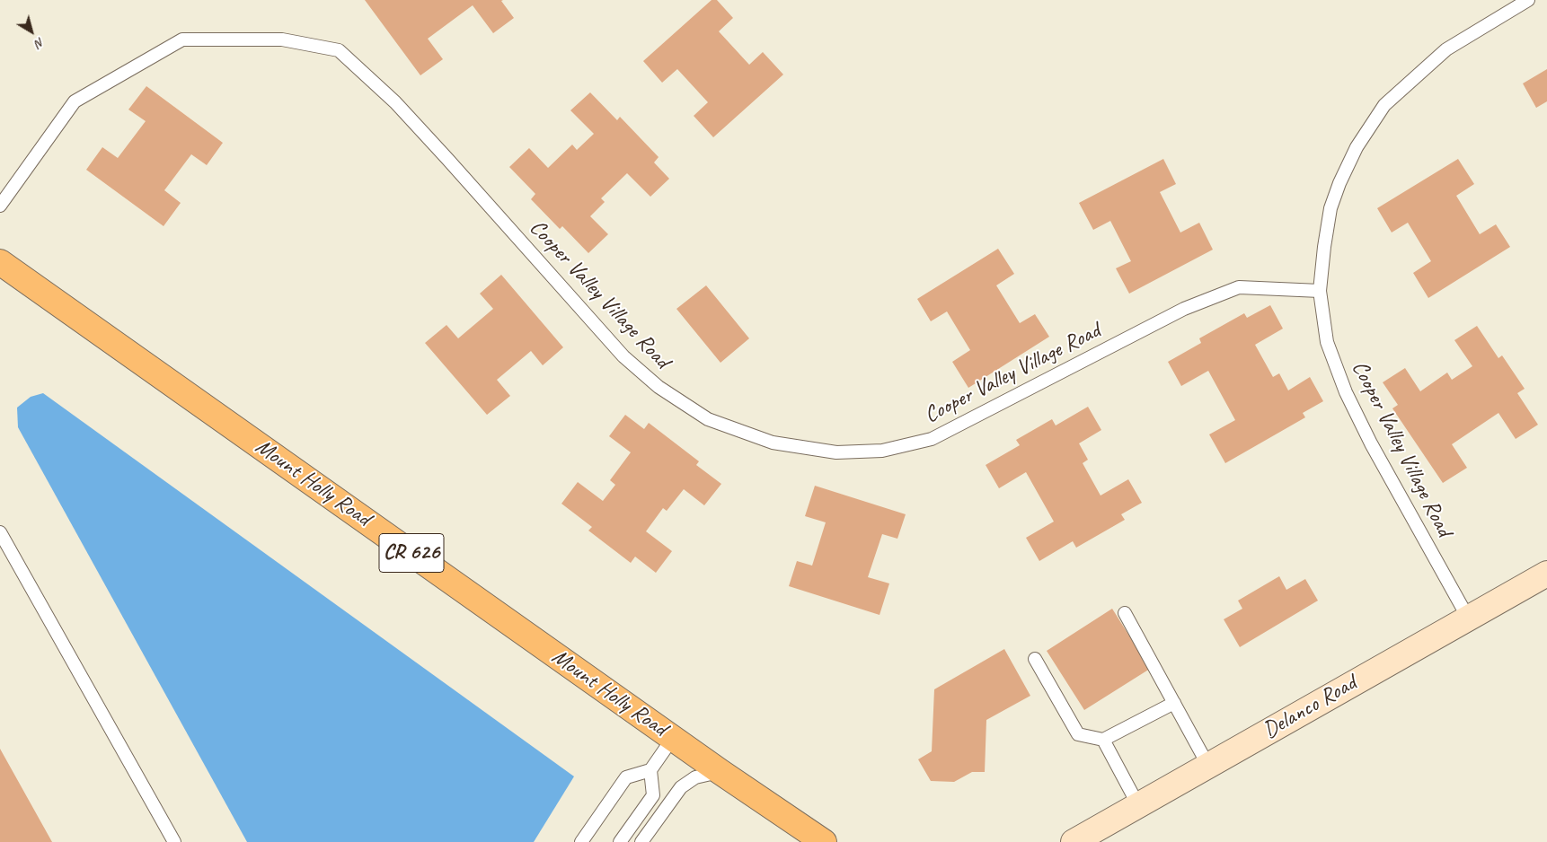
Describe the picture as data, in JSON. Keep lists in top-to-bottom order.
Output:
{
  "streets": {
    "main road": ["Mount Holly Road", "CR 626", "Delanco Road"],
    "lane": ["Cooper Valley Village Road"]
  },
  "crossings": [
    ["Cooper Valley Village Road", "Delanco Road"]
  ],
  "north": "bottom right"
}
